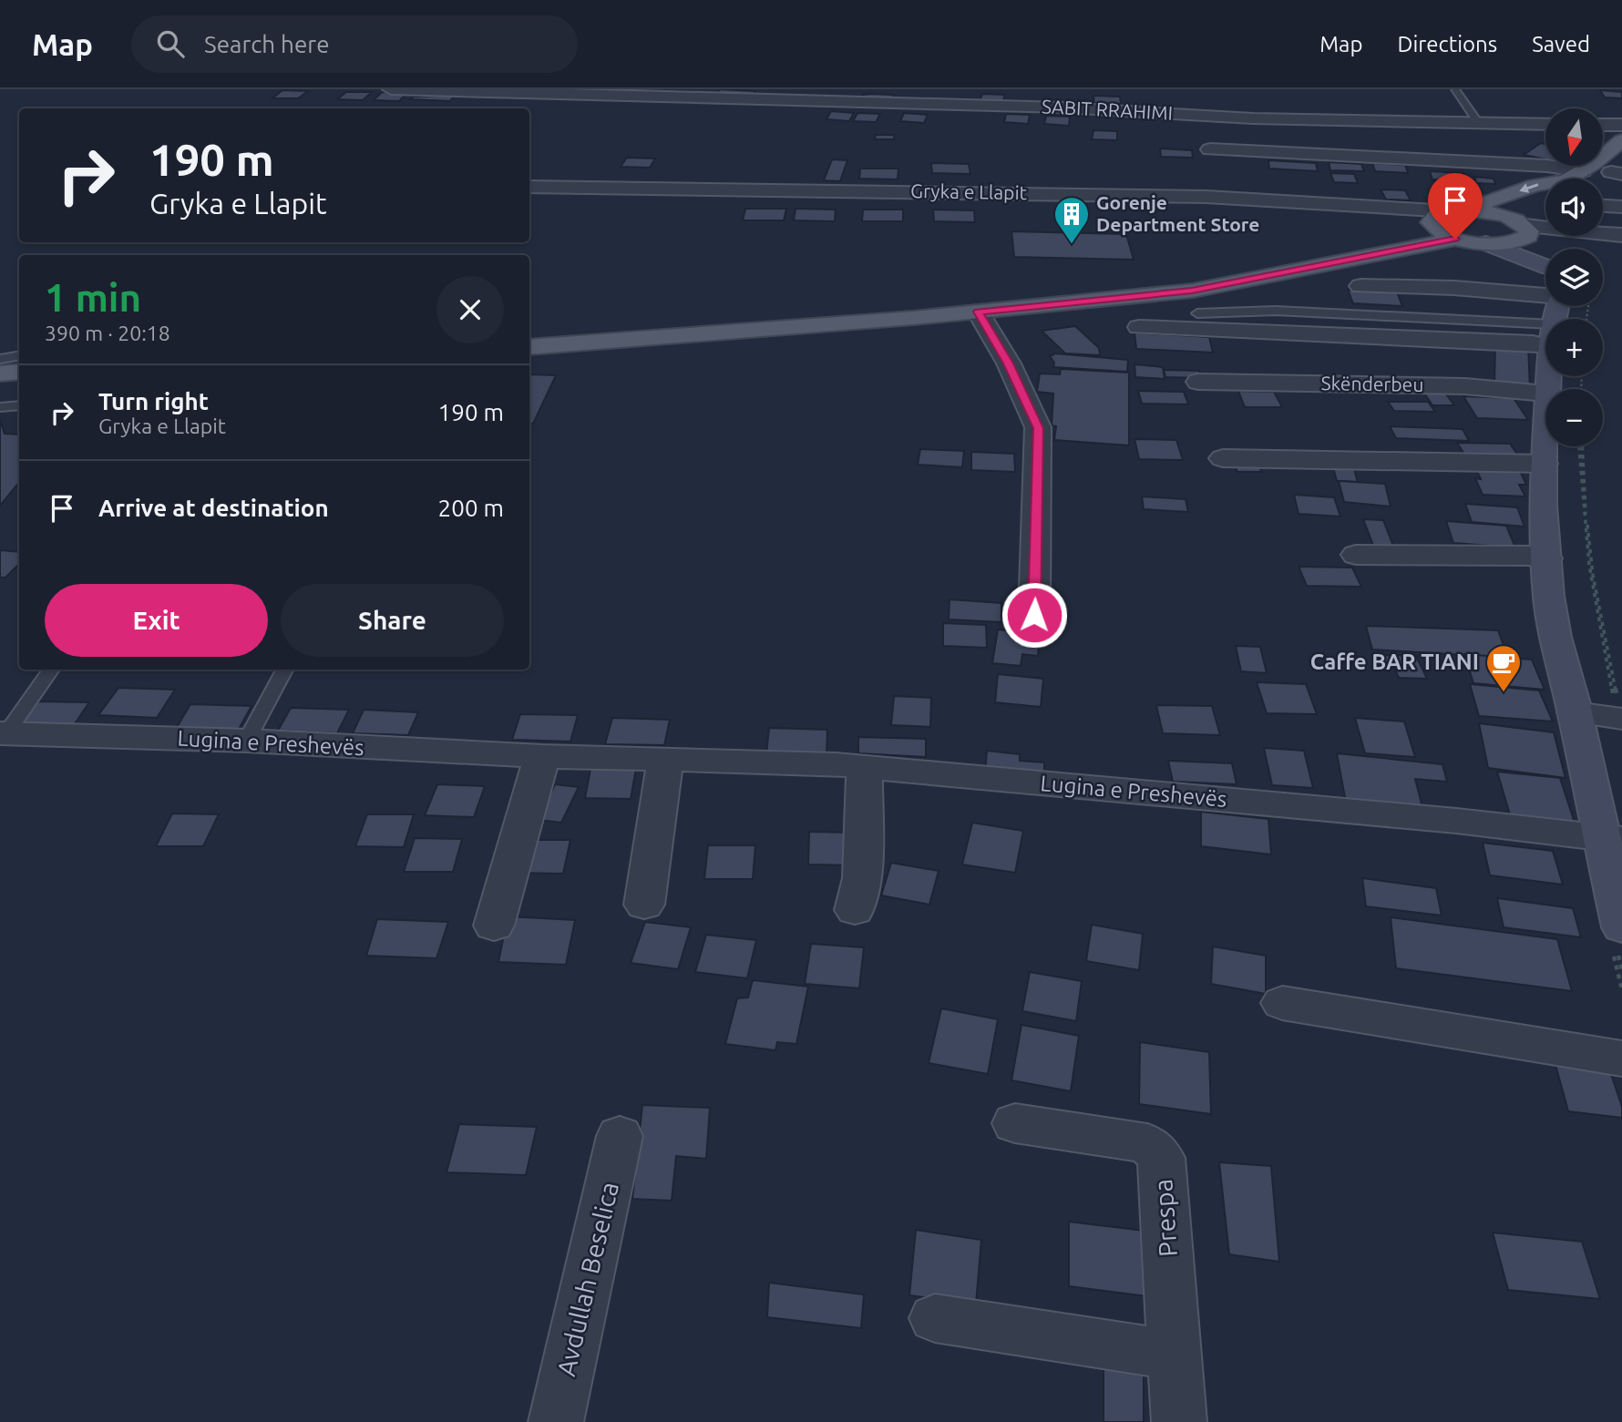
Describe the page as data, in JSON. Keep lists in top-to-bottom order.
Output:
{
  "streets": {
    "main road": ["Gryka e Llapit"],
    "street": [
      "SABIT RRAHIMI",
      "Skënderbeu",
      "Lugina e Preshevës",
      "Prespa",
      "Avdullah Beselica"
    ]
  },
  "places": {
    "building": ["Gorenje Department Store"],
    "cafe": ["Caffe BAR TIANI"]
  },
  "north": "bottom",
  "page": {
    "header": "Map",
    "search": "Search here",
    "nav": ["Map", "Directions", "Saved"],
    "map_buttons": ["+", "−"],
    "turn": ["190 m", "Gryka e Llapit"],
    "heading": ["1 min", "390 m · 20:18"],
    "list": [
      {
        "name": "Turn right",
        "note": "Gryka e Llapit",
        "value": "190 m"
      },
      {
        "name": "Arrive at destination",
        "value": "200 m"
      }
    ],
    "buttons": ["Exit", "Share"]
  }
}
